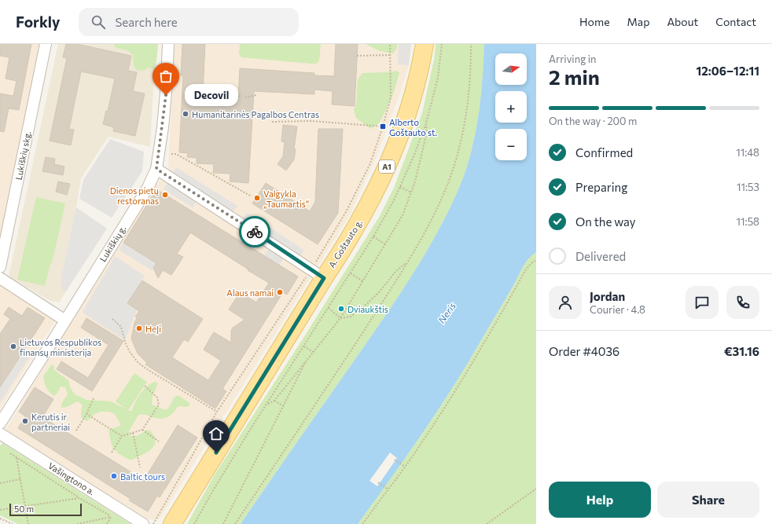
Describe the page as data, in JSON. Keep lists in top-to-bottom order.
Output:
{
  "streets": {
    "main road": ["A1", "A. Goštauto g."],
    "street": ["Lukiškių skg.", "Lukiškių g.", "Vašingtono a."]
  },
  "water": ["Neris"],
  "places": {
    "other": [
      "Decovil",
      "Humanitarinės Pagalbos Centras",
      "Dienos pietų restoranas",
      "Valgykla „Taumartis“",
      "Alaus namai",
      "Dviaukštis",
      "HeJi",
      "Lietuvos Respublikos finansų ministerija",
      "Kerutis ir partneriai",
      "Baltic tours"
    ],
    "transit": ["Alberto Goštauto st."]
  },
  "scale_bar": "50 m",
  "north": "right",
  "page": {
    "header": "Forkly",
    "search": "Search here",
    "nav": [
      "Home",
      "Map",
      "About",
      "Contact"
    ],
    "heading": ["2 min", "Arriving in", "12:06–12:11"],
    "panel": [
      "Jordan",
      "Courier · 4.8",
      "Order #4036",
      "€31.16"
    ],
    "map_buttons": ["+", "−"],
    "bubble": "Decovil",
    "bar": "On the way · 200 m",
    "list": [
      ["Confirmed", "11:48"],
      ["Preparing", "11:53"],
      ["On the way", "11:58"],
      "Delivered"
    ],
    "buttons": ["Help", "Share"],
    "scale": "50 m"
  }
}
